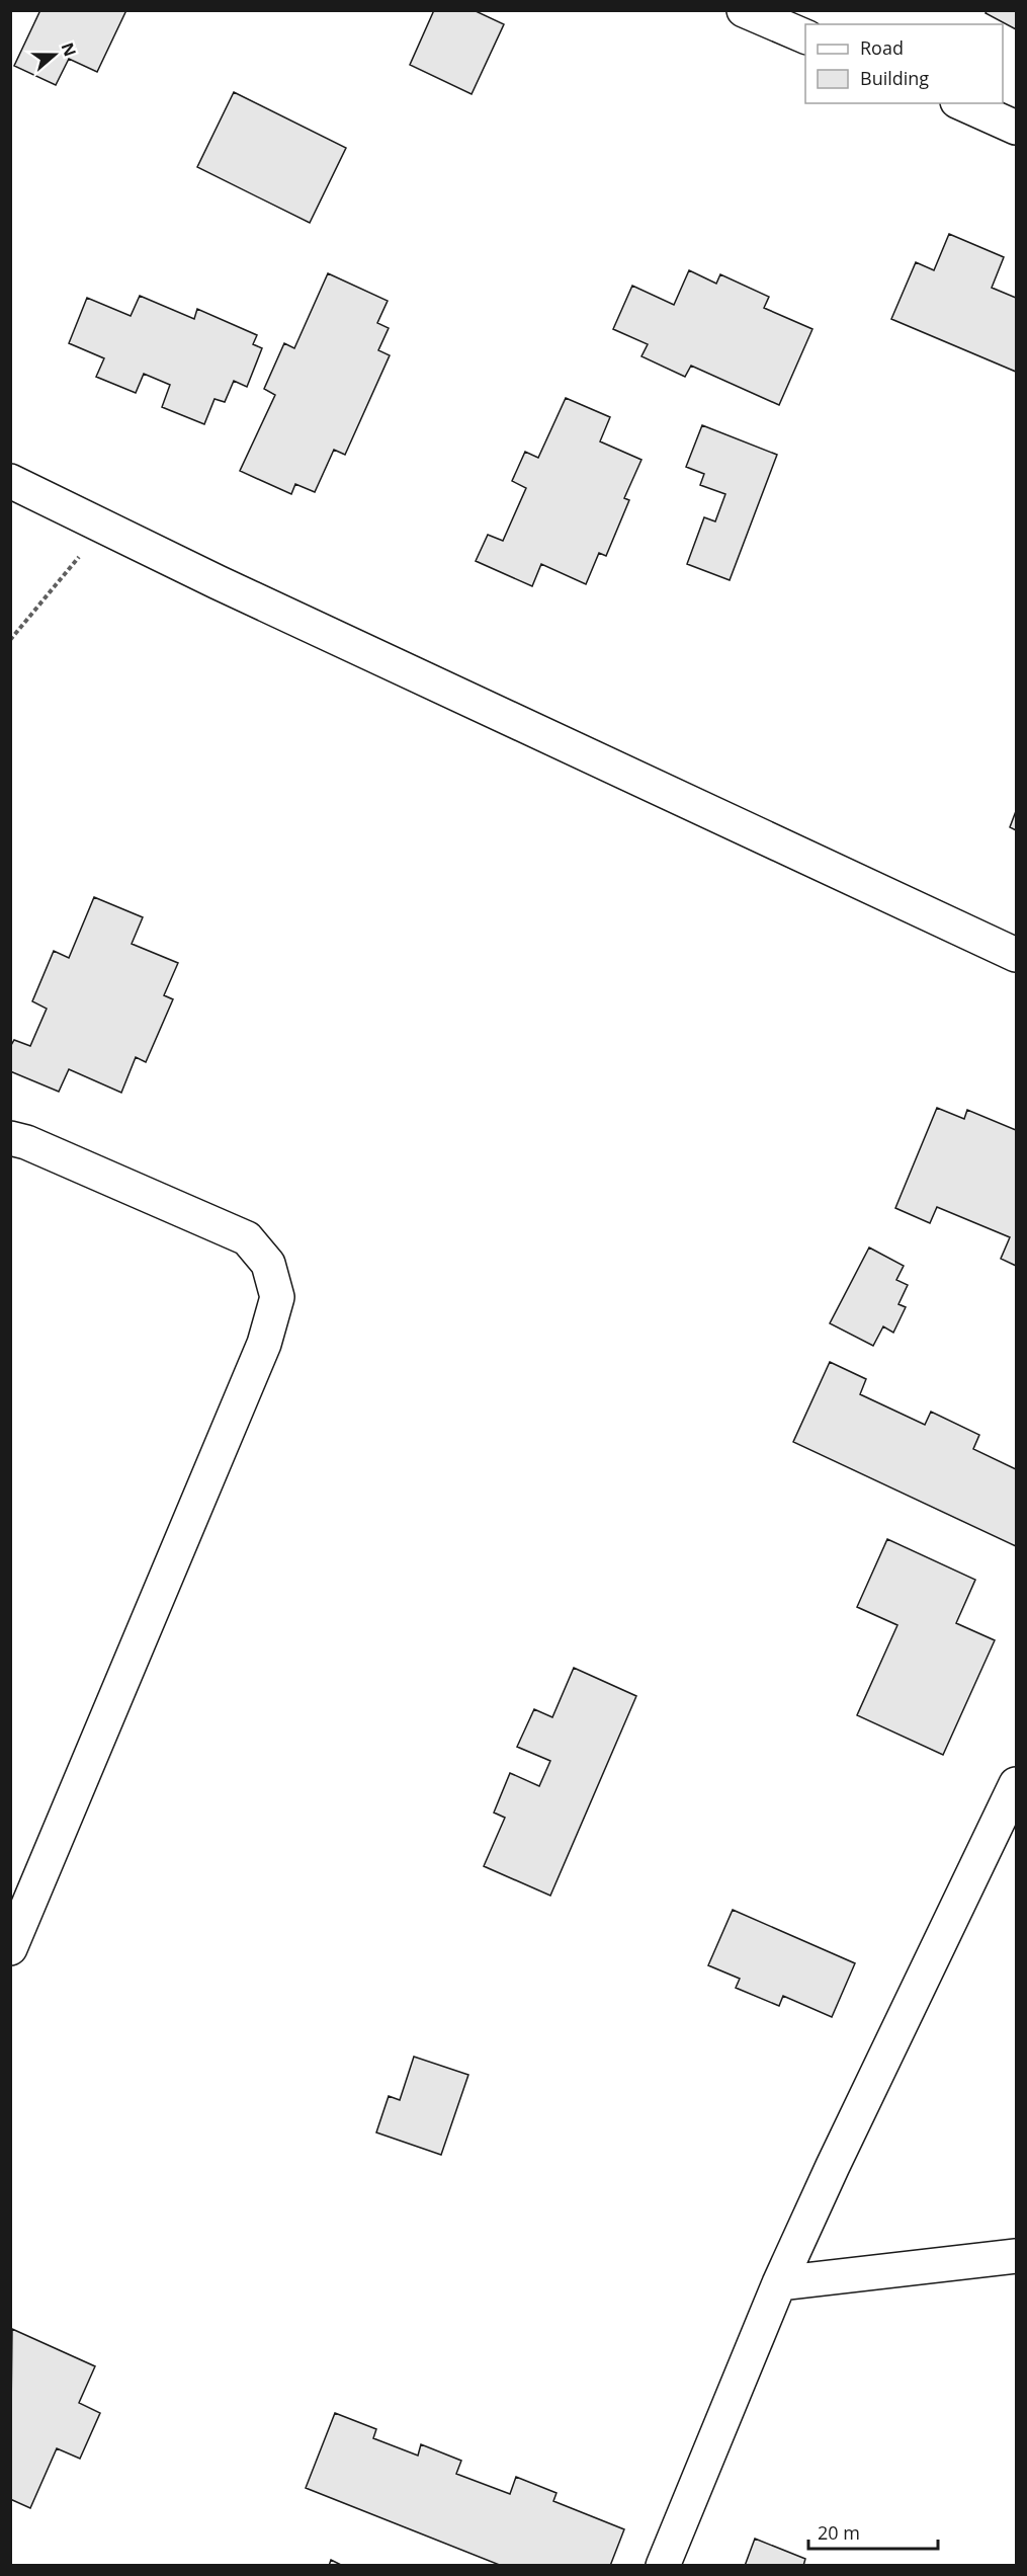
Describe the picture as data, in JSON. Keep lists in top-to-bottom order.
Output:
{
  "legend": ["Road", "Building"],
  "scale_bar": "20 m",
  "north": "right"
}
